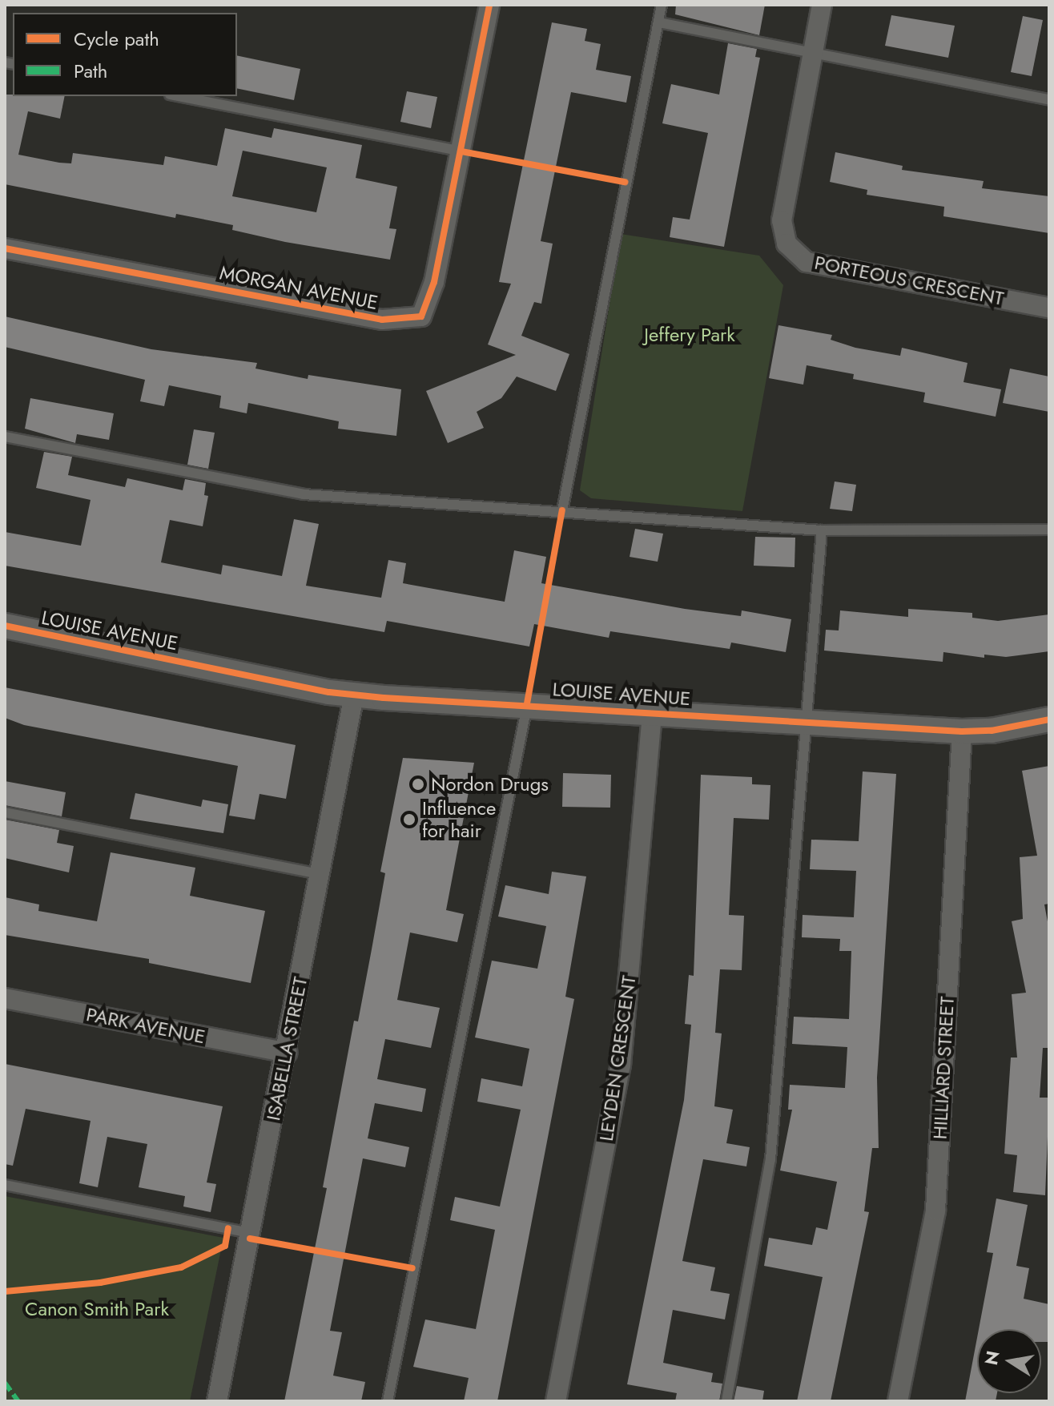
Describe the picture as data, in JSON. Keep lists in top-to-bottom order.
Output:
{
  "streets": {
    "street": [
      "PORTEOUS CRESCENT",
      "MORGAN AVENUE",
      "LOUISE AVENUE",
      "PARK AVENUE",
      "ISABELLA STREET",
      "LEYDEN CRESCENT",
      "HILLIARD STREET"
    ]
  },
  "crossings": [
    ["LOUISE AVENUE", "ISABELLA STREET"],
    ["LOUISE AVENUE", "LEYDEN CRESCENT"],
    ["LOUISE AVENUE", "HILLIARD STREET"],
    ["PARK AVENUE", "ISABELLA STREET"]
  ],
  "parks": ["Jeffery Park", "Canon Smith Park"],
  "places": ["Nordon Drugs", "Influence for hair"],
  "legend": ["Cycle path", "Path"],
  "north": "left"
}
